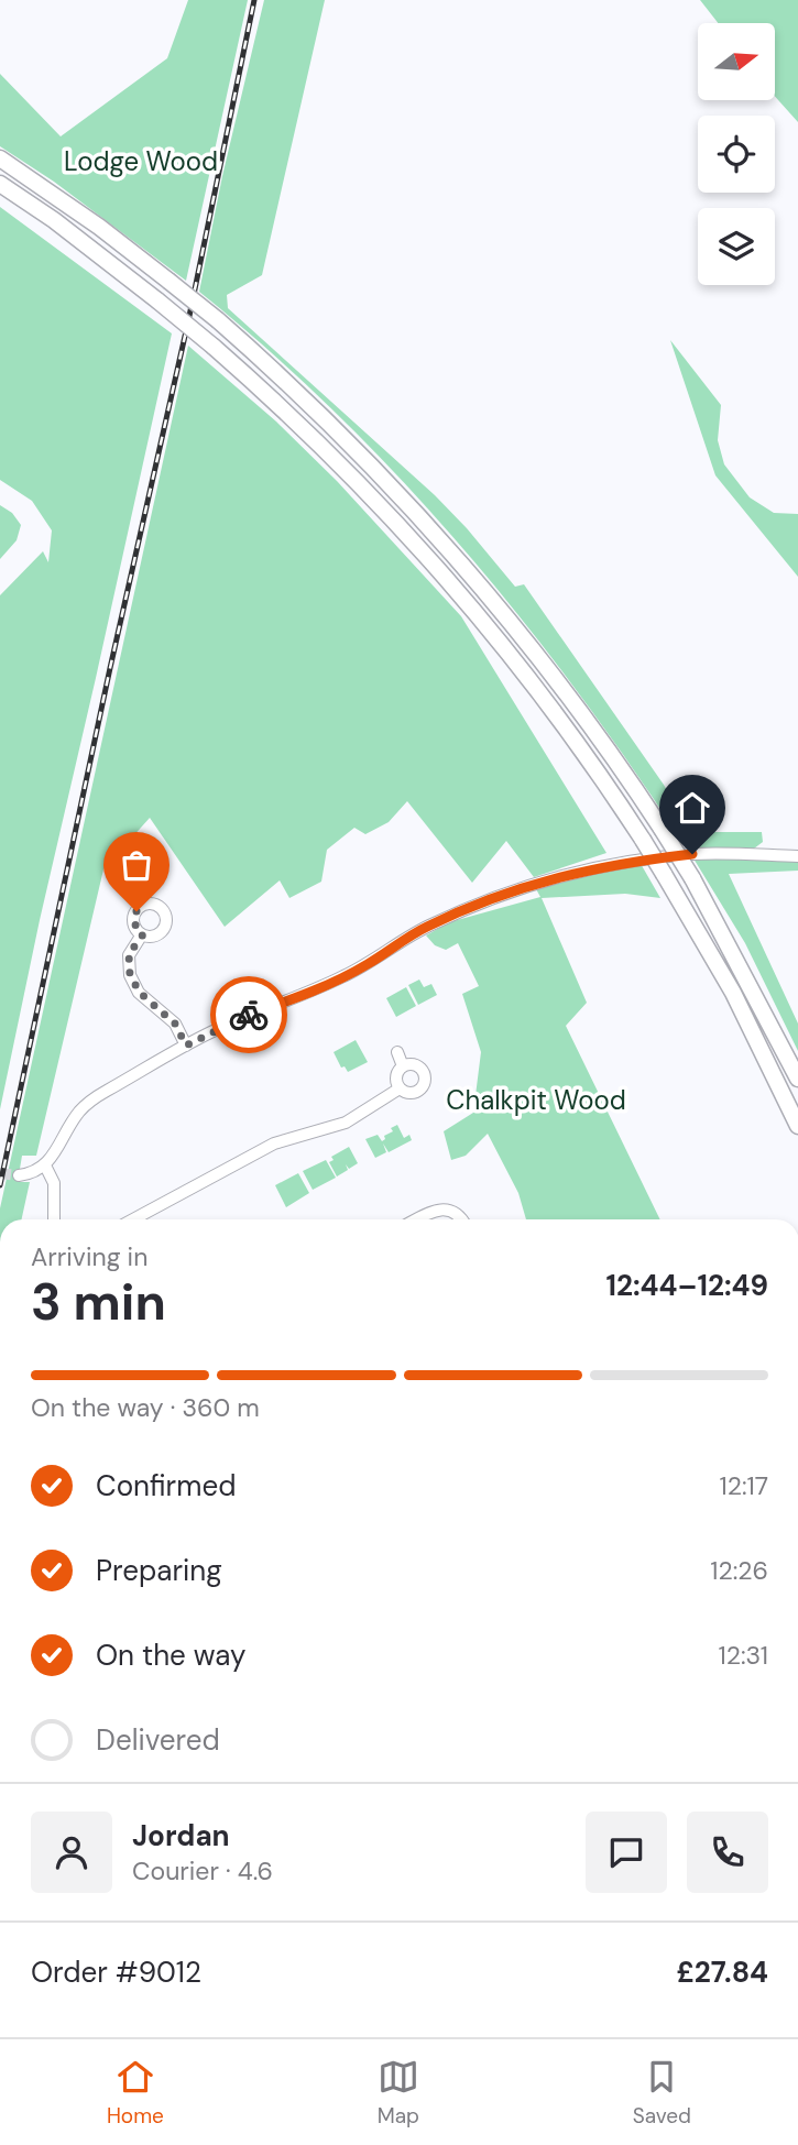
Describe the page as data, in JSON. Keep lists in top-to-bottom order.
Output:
{
  "parks": ["Lodge Wood", "Chalkpit Wood"],
  "north": "right",
  "page": {
    "heading": ["3 min", "Arriving in", "12:44–12:49"],
    "panel": [
      "Jordan",
      "Courier · 4.6",
      "Order #9012",
      "£27.84"
    ],
    "bar": "On the way · 360 m",
    "list": [
      ["Confirmed", "12:17"],
      ["Preparing", "12:26"],
      ["On the way", "12:31"],
      "Delivered"
    ],
    "tabs": ["Home", "Map", "Saved"]
  }
}
